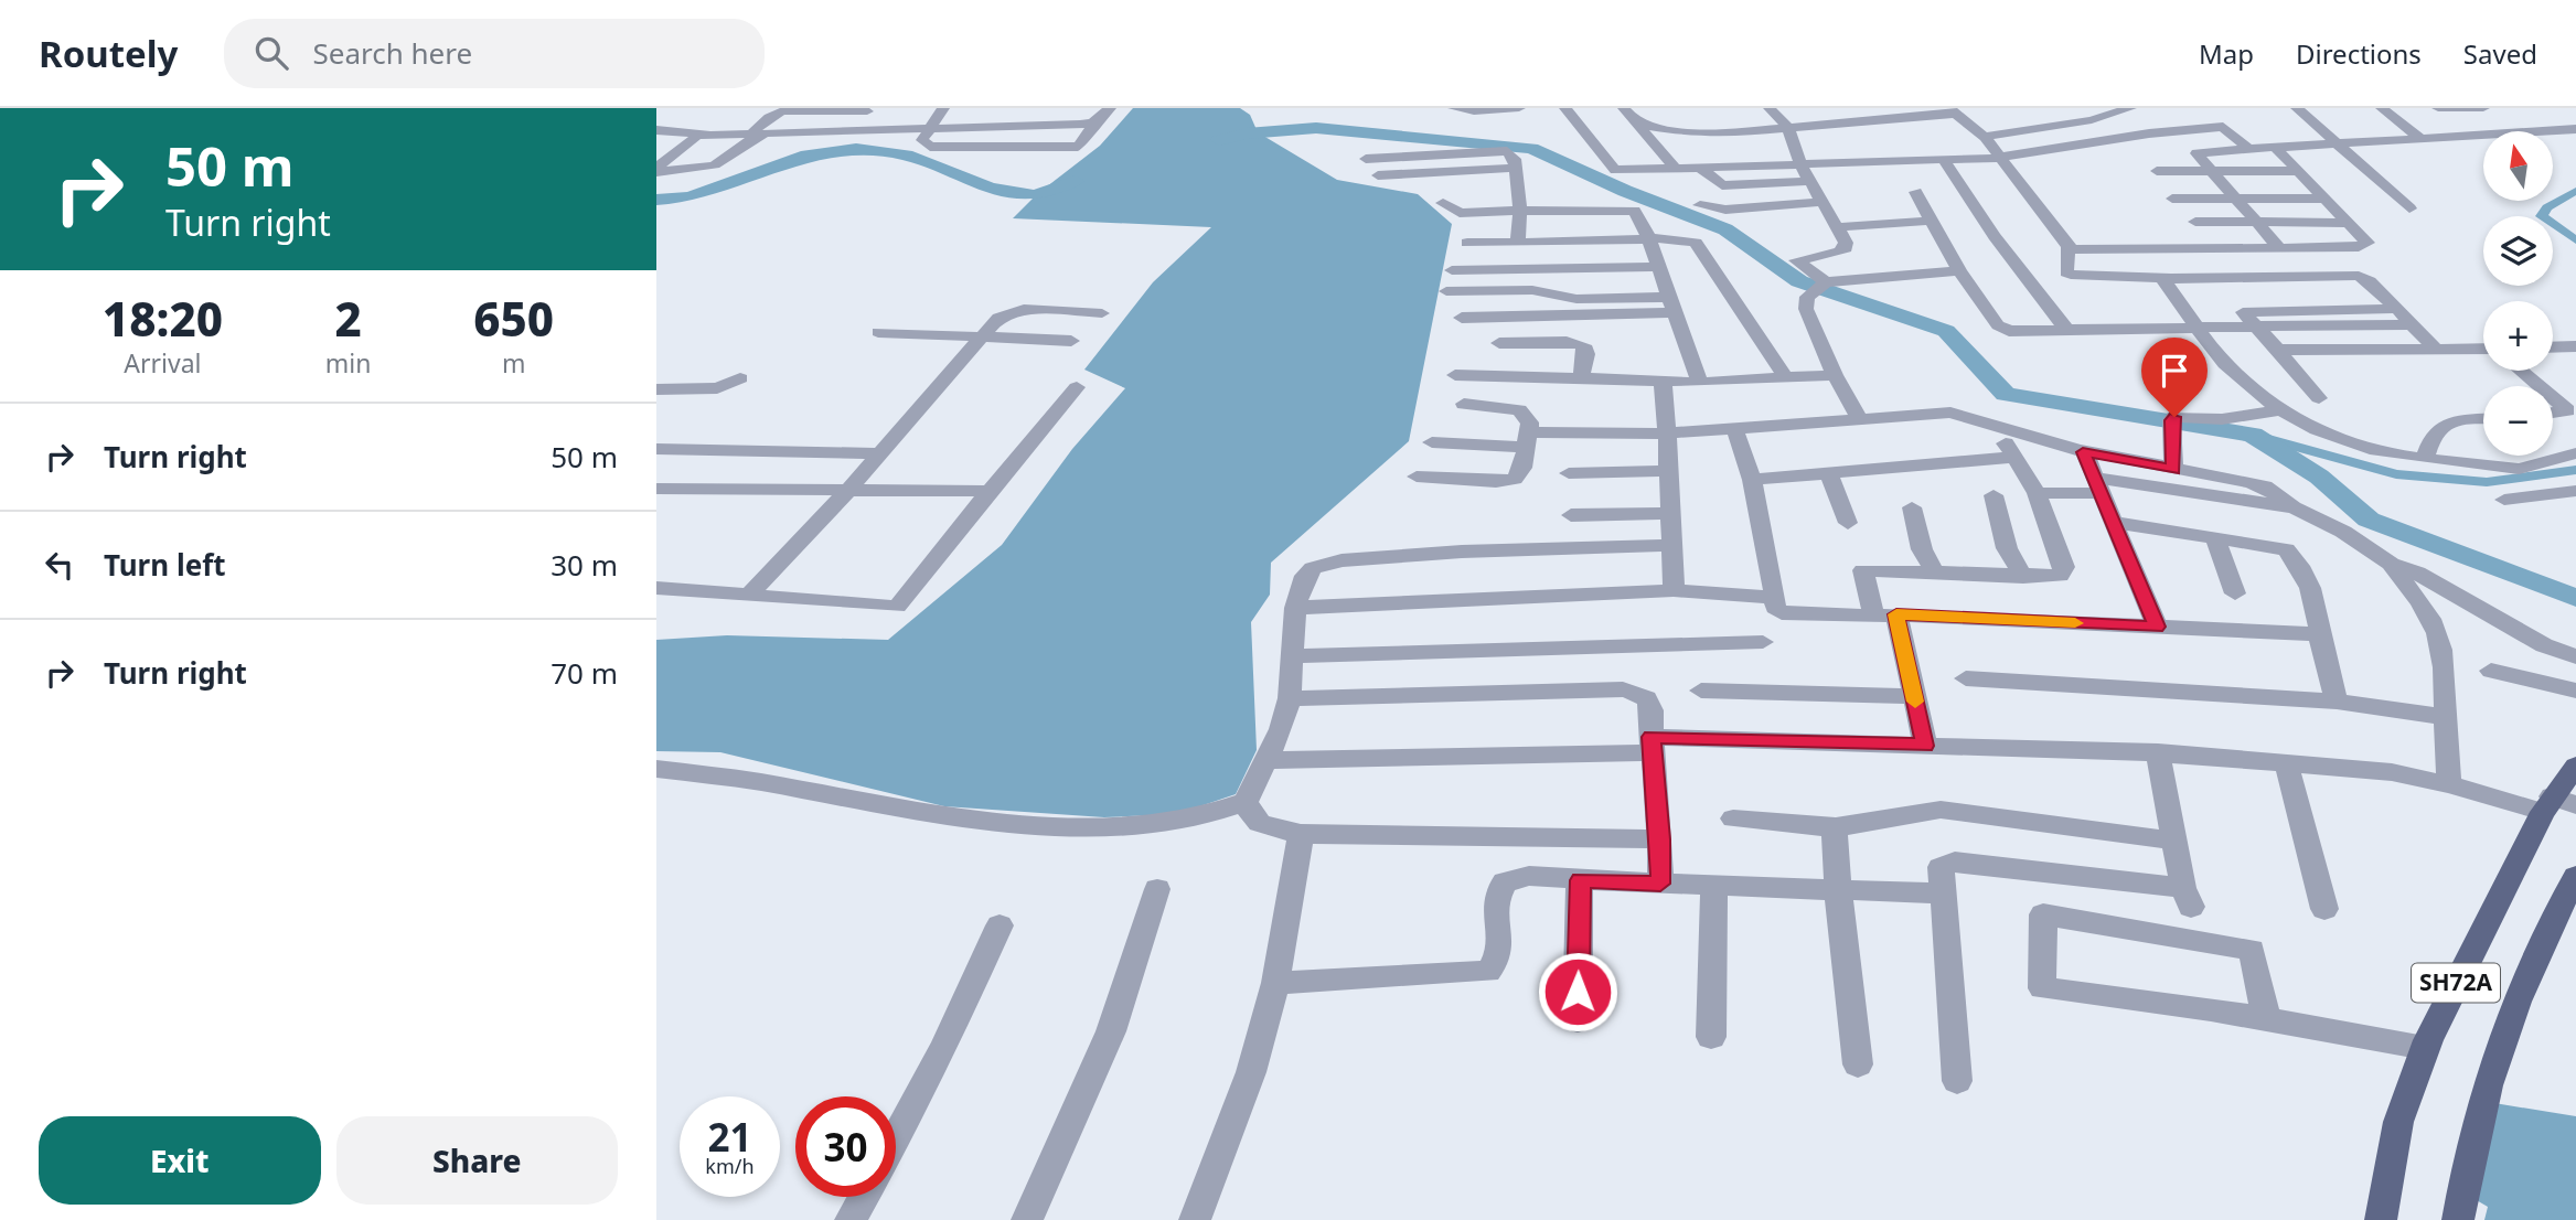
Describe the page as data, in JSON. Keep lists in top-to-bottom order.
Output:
{
  "streets": {
    "main road": ["SH72A"]
  },
  "north": "top",
  "page": {
    "header": "Routely",
    "search": "Search here",
    "nav": ["Map", "Directions", "Saved"],
    "turn": ["50 m", "Turn right"],
    "map_buttons": ["+", "−"],
    "eta": [
      "18:20",
      "Arrival",
      "2",
      "min",
      "650",
      "m"
    ],
    "list": [
      {
        "name": "Turn right",
        "value": "50 m"
      },
      {
        "name": "Turn left",
        "value": "30 m"
      },
      {
        "name": "Turn right",
        "value": "70 m"
      }
    ],
    "speed": "21 km/h",
    "limit": "30",
    "buttons": ["Exit", "Share"]
  }
}
